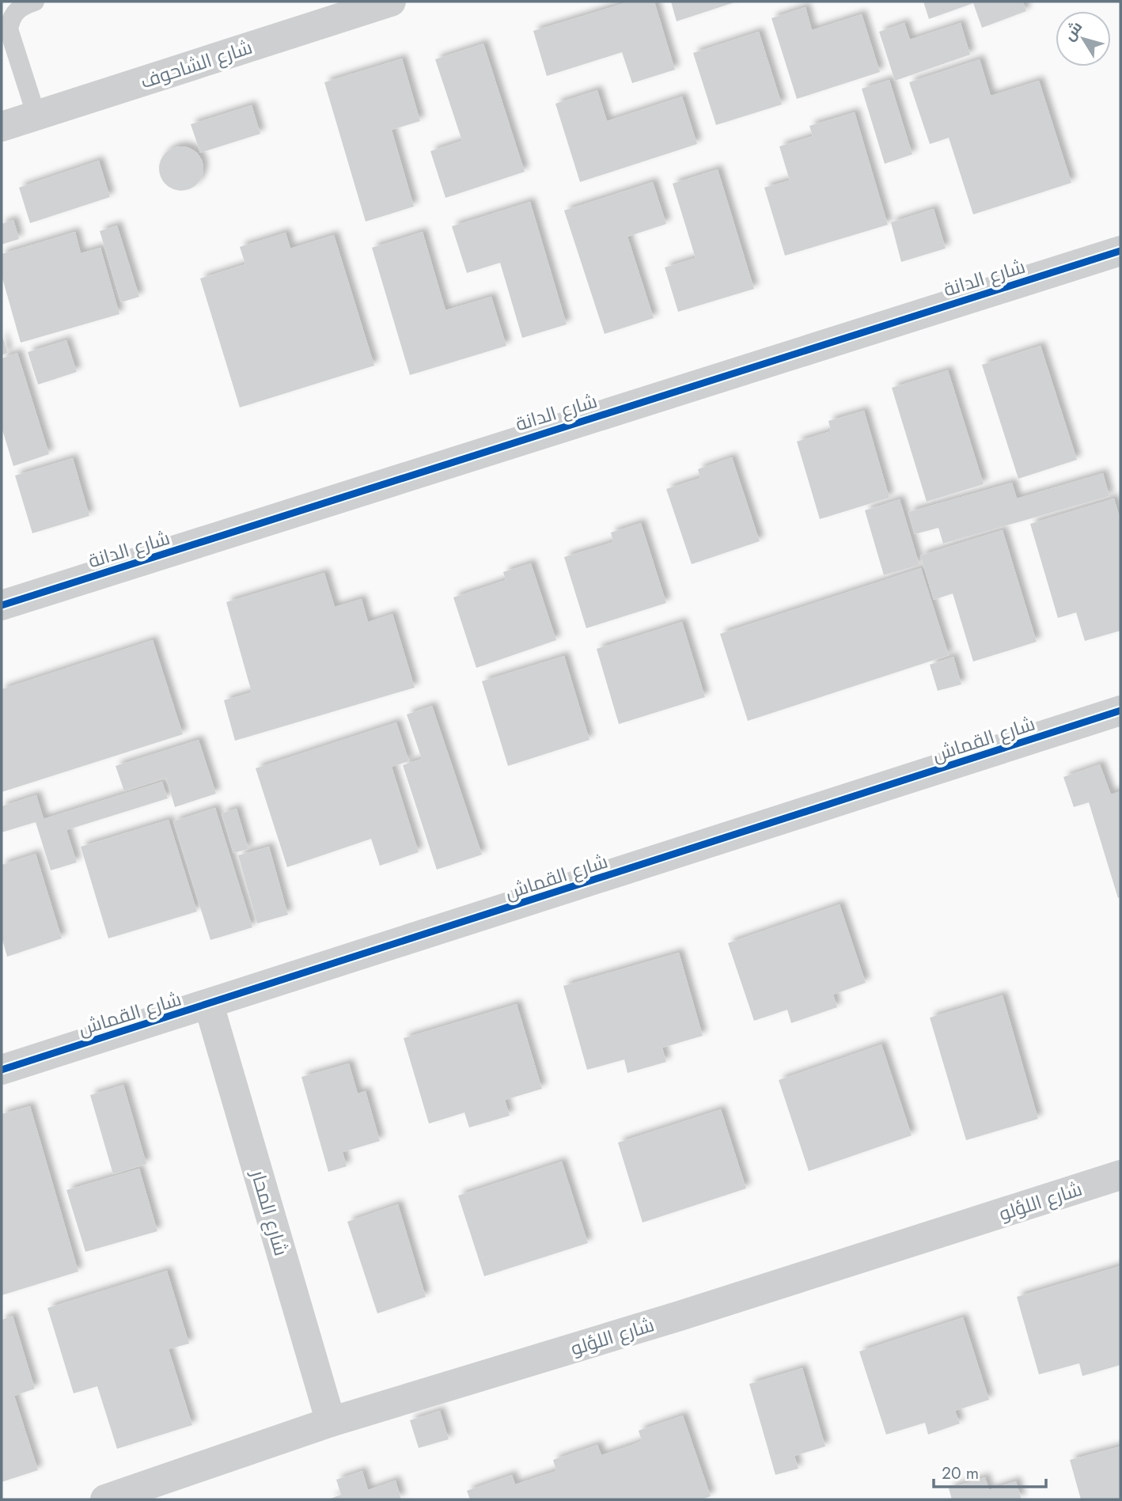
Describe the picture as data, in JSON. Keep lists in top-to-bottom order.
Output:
{
  "streets": {
    "street": [
      "شارع الشاحوف",
      "شارع الدانة",
      "شارع القماش",
      "شارع اللؤلو",
      "شارع المحار"
    ]
  },
  "crossings": [
    ["شارع القماش", "شارع المحار"],
    ["شارع اللؤلو", "شارع المحار"]
  ],
  "scale_bar": "20 m",
  "north": "top left"
}
